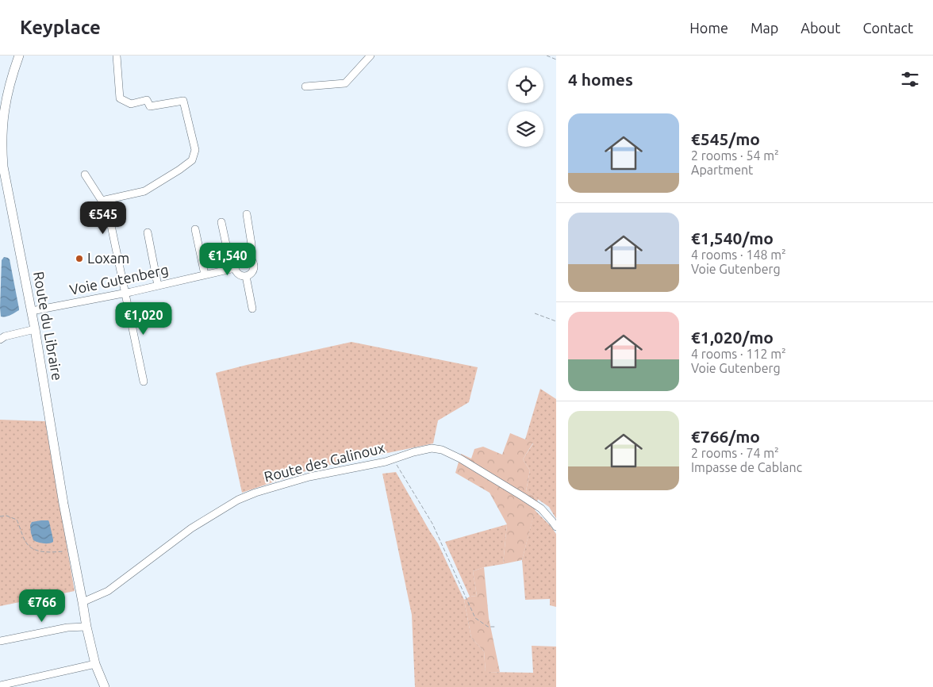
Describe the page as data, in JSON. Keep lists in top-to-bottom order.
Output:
{
  "streets": {
    "main road": ["Route du Libraire"],
    "street": ["Voie Gutenberg", "Route des Galinoux"]
  },
  "crossings": [
    ["Voie Gutenberg", "Route du Libraire"],
    ["Route du Libraire", "Route des Galinoux"]
  ],
  "places": ["Loxam"],
  "page": {
    "header": "Keyplace",
    "nav": [
      "Home",
      "Map",
      "About",
      "Contact"
    ],
    "heading": "4 homes",
    "list": [
      {
        "name": "€545/mo",
        "note": "2 rooms · 54 m² · Apartment"
      },
      {
        "name": "€1,540/mo",
        "note": "4 rooms · 148 m² · Voie Gutenberg"
      },
      {
        "name": "€1,020/mo",
        "note": "4 rooms · 112 m² · Voie Gutenberg"
      },
      {
        "name": "€766/mo",
        "note": "2 rooms · 74 m² · Impasse de Cablanc"
      }
    ],
    "price": [
      "€545",
      "€1,540",
      "€1,020",
      "€766"
    ]
  }
}
